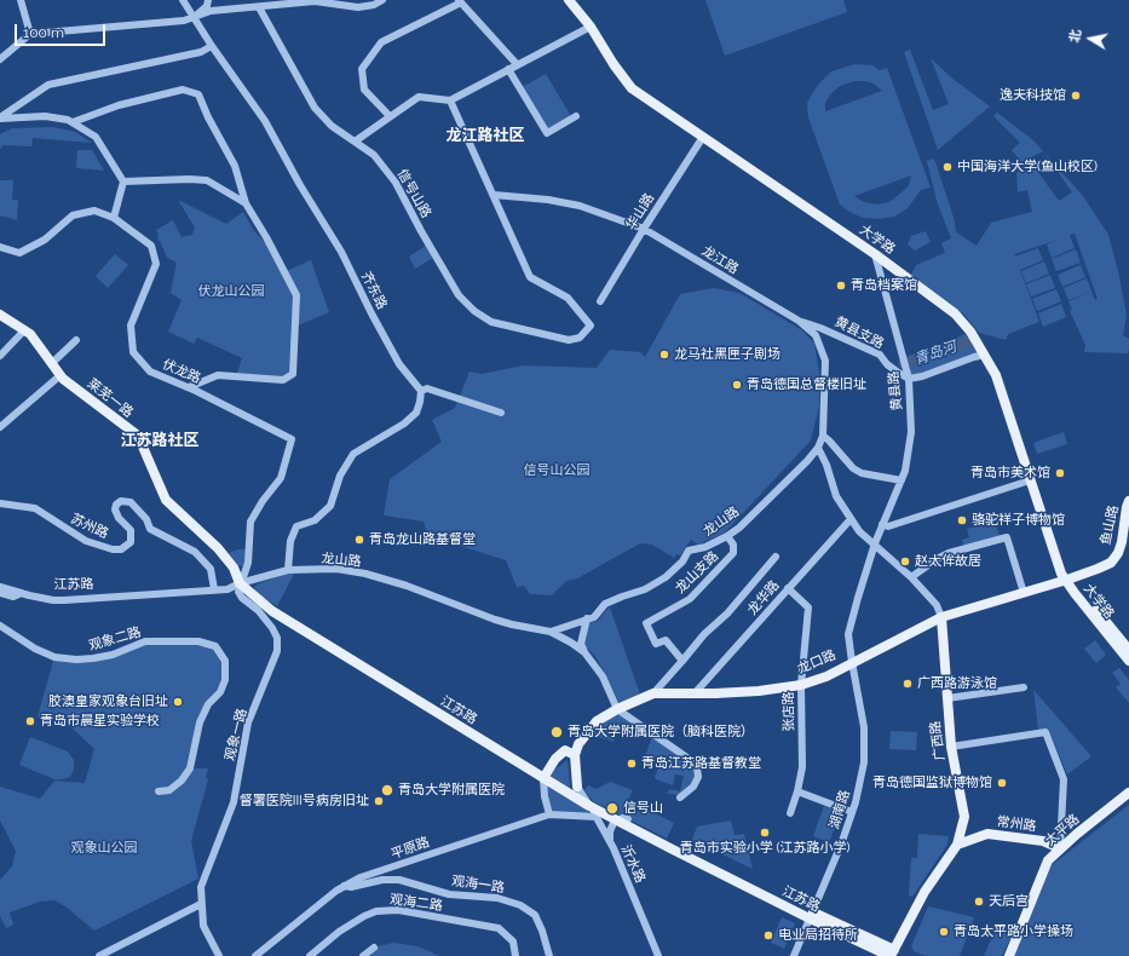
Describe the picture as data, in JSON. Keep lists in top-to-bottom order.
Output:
{
  "streets": {
    "main road": [
      "大学路",
      "莱芜一路",
      "鱼山路",
      "江苏路",
      "龙口路",
      "广西路",
      "常州路",
      "太平路"
    ],
    "street": [
      "信号山路",
      "华山路",
      "龙江路",
      "齐东路",
      "黄县支路",
      "伏龙路",
      "黄县路",
      "龙山路",
      "苏州路",
      "龙山支路",
      "龙华路",
      "观象二路",
      "张店路",
      "观象一路",
      "湖南路",
      "平原路",
      "沂水路",
      "观海一路",
      "观海二路"
    ]
  },
  "crossings": [
    ["信号山路", "龙江路"],
    ["华山路", "大学路"],
    ["华山路", "龙江路"],
    ["大学路", "黄县路"],
    ["大学路", "鱼山路"],
    ["大学路", "龙口路"],
    ["龙江路", "黄县支路"],
    ["龙江路", "龙山路"],
    ["黄县支路", "黄县路"],
    ["伏龙路", "莱芜一路"],
    ["伏龙路", "龙山路"],
    ["伏龙路", "江苏路"],
    ["伏龙路", "观象一路"],
    ["黄县路", "龙口路"],
    ["黄县路", "湖南路"],
    ["莱芜一路", "龙山路"],
    ["莱芜一路", "江苏路"],
    ["莱芜一路", "观象一路"],
    ["龙山路", "龙山支路"],
    ["龙山路", "江苏路"],
    ["龙山路", "龙口路"],
    ["龙山路", "观象一路"],
    ["鱼山路", "龙口路"],
    ["苏州路", "江苏路"],
    ["江苏路", "龙口路"],
    ["江苏路", "观象一路"],
    ["江苏路", "广西路"],
    ["江苏路", "湖南路"],
    ["江苏路", "沂水路"],
    ["龙华路", "龙口路"],
    ["龙华路", "张店路"],
    ["龙口路", "张店路"],
    ["龙口路", "广西路"],
    ["龙口路", "湖南路"],
    ["龙口路", "沂水路"],
    ["广西路", "常州路"],
    ["常州路", "太平路"],
    ["平原路", "沂水路"],
    ["平原路", "观海一路"]
  ],
  "districts": ["龙江路社区", "江苏路社区"],
  "water": ["青岛河"],
  "parks": ["伏龙山公园", "信号山公园", "观象山公园"],
  "places": [
    "逸夫科技馆",
    "中国海洋大学(鱼山校区)",
    "青岛档案馆",
    "龙马社黑匣子剧场",
    "青岛德国总督楼旧址",
    "青岛市美术馆",
    "骆驼祥子博物馆",
    "青岛龙山路基督堂",
    "赵太侔故居",
    "广西路游泳馆",
    "胶澳皇家观象台旧址",
    "青岛市晨星实验学校",
    "青岛大学附属医院（脑科医院）",
    "青岛江苏路基督教堂",
    "青岛德国监狱博物馆",
    "青岛大学附属医院",
    "督署医院III号病房旧址",
    "信号山",
    "青岛市实验小学 (江苏路小学)",
    "天后宫",
    "青岛太平路小学操场",
    "电业局招待所"
  ],
  "scale_bar": "100 m",
  "north": "left"
}
